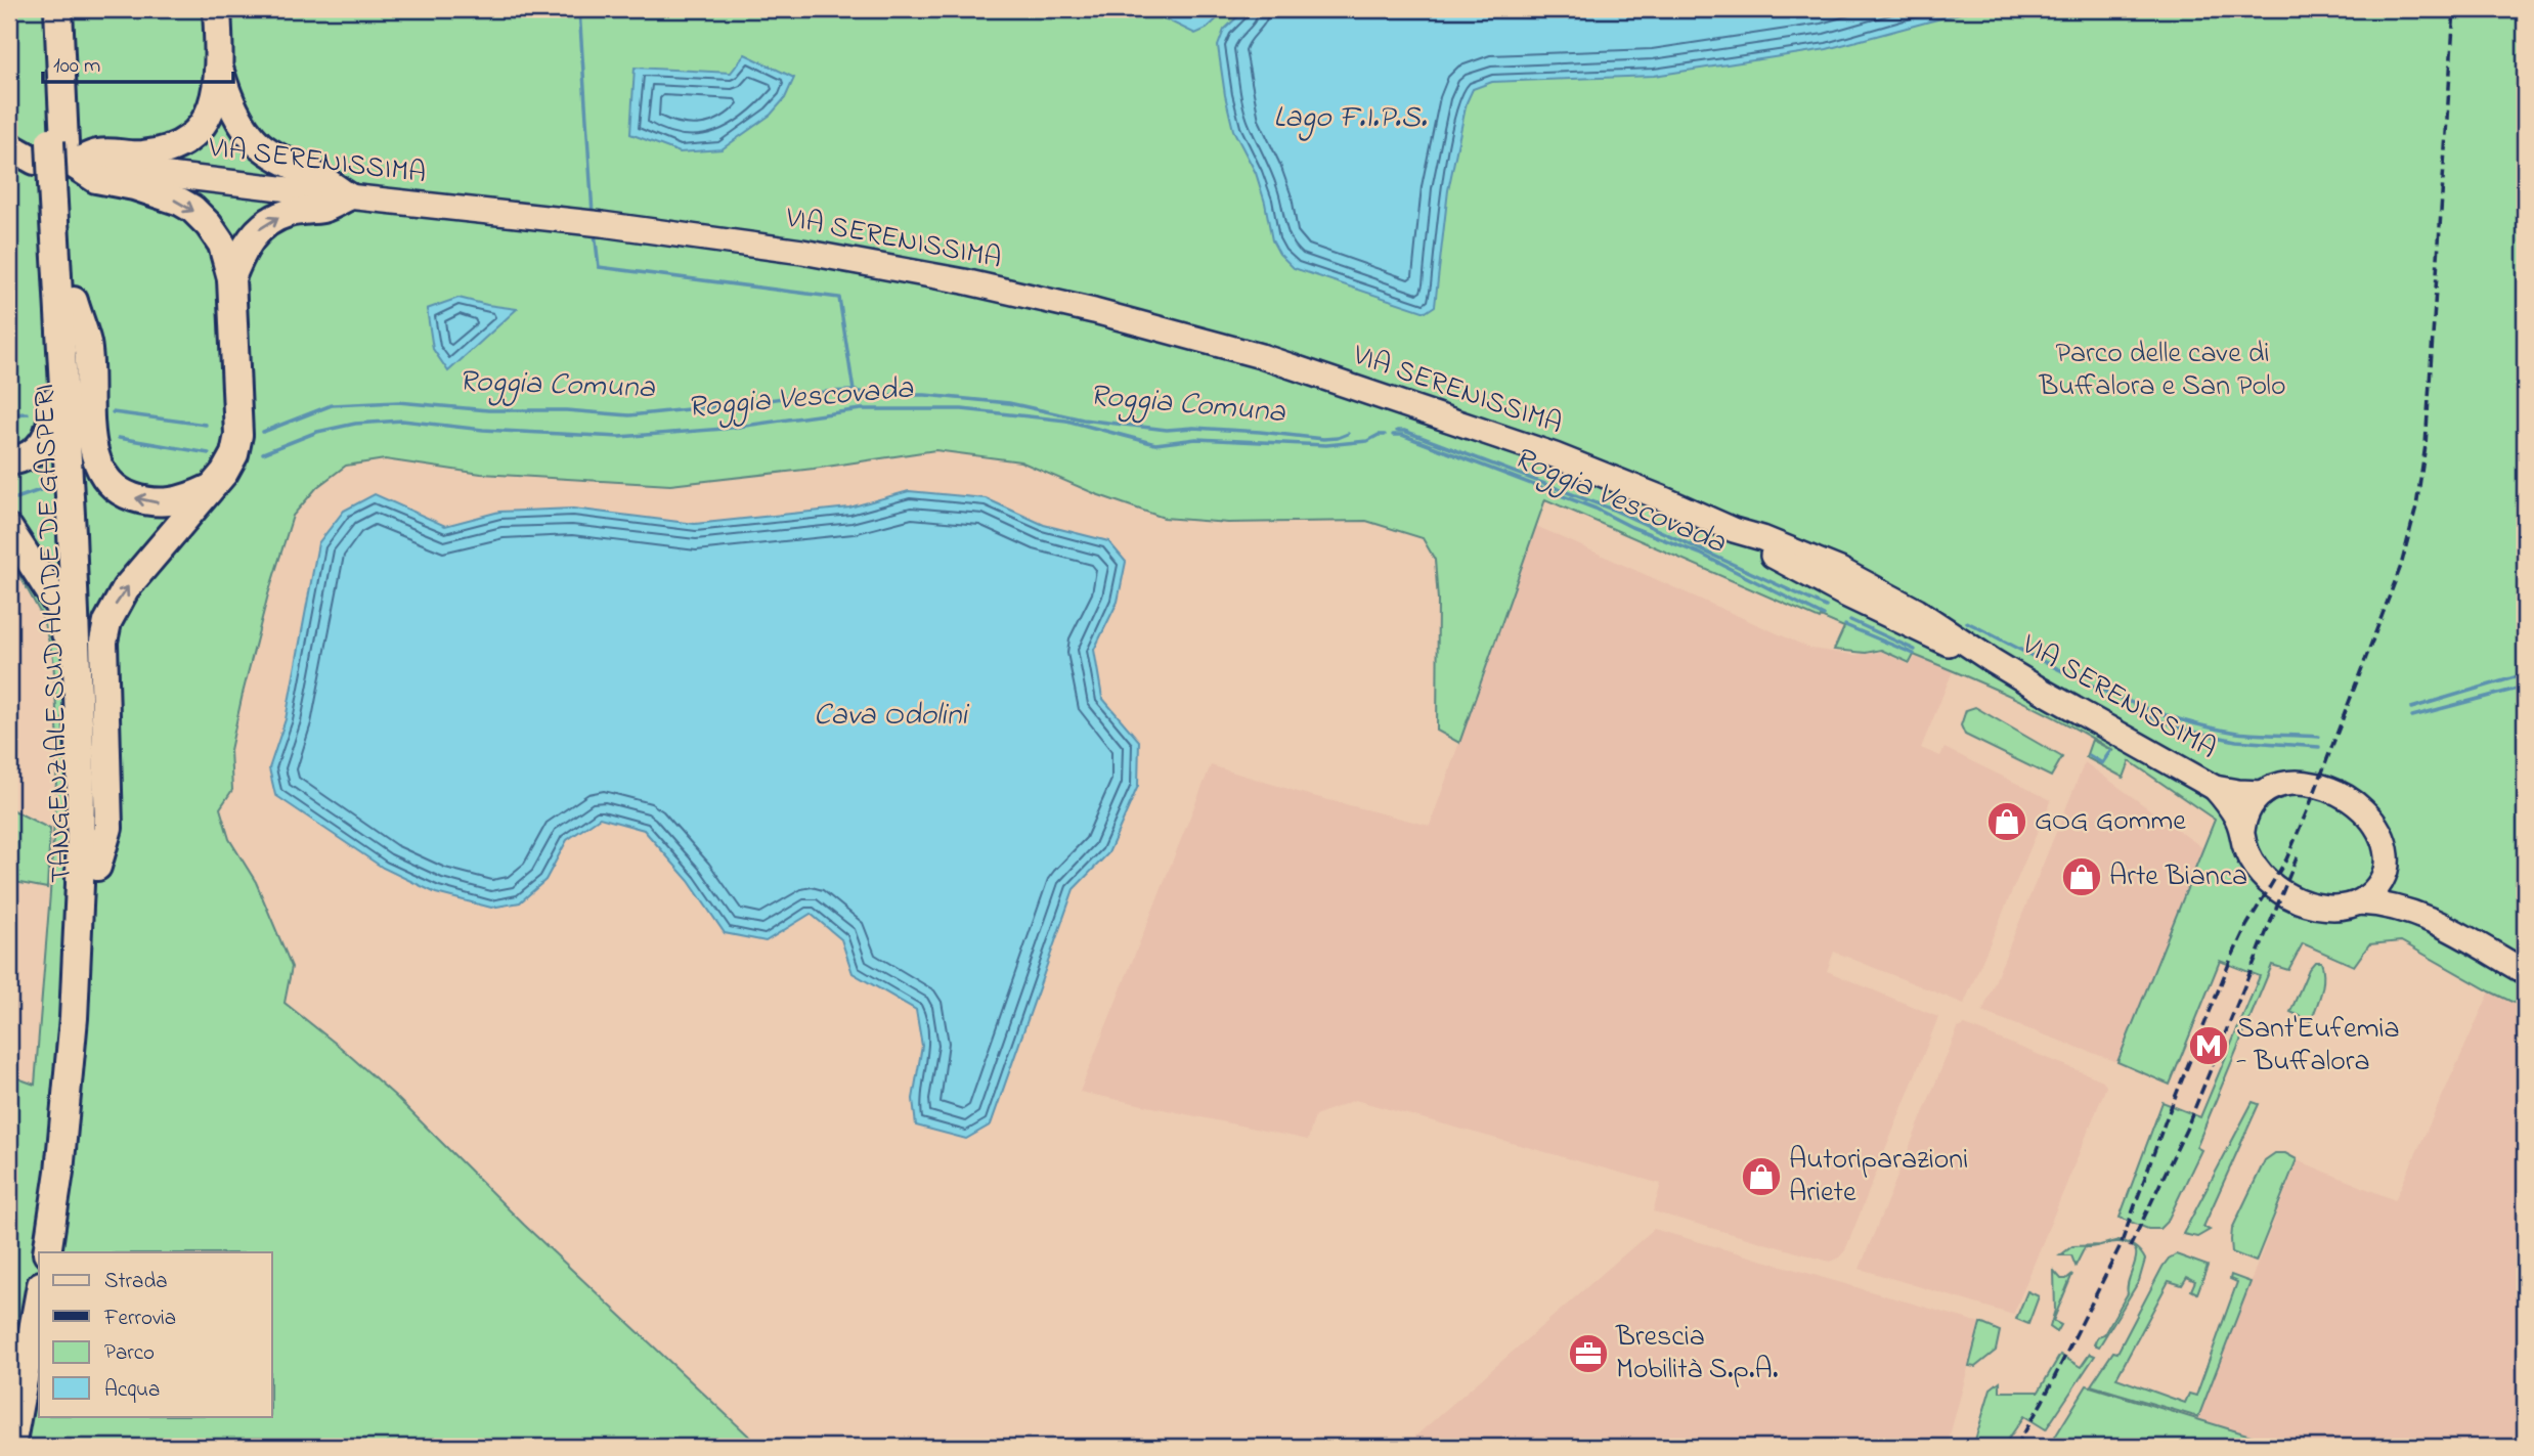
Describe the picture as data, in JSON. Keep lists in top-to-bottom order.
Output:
{
  "streets": {
    "highway": ["TANGENZIALE SUD ALCIDE DE GASPERI"],
    "main road": ["VIA SERENISSIMA"]
  },
  "crossings": [
    ["VIA SERENISSIMA", "TANGENZIALE SUD ALCIDE DE GASPERI"]
  ],
  "water": [
    "Lago F.I.P.S.",
    "Roggia Comuna",
    "Roggia Vescovada",
    "Cava Odolini"
  ],
  "parks": ["Parco delle cave di Buffalora e San Polo"],
  "places": {
    "shop": ["GOG Gomme", "Arte Bianca", "Autoriparazioni Ariete"],
    "metro station": ["Sant'Eufemia - Buffalora"],
    "office": ["Brescia Mobilità S.p.A."]
  },
  "legend": [
    "Strada",
    "Ferrovia",
    "Parco",
    "Acqua"
  ],
  "scale_bar": "100 m"
}
